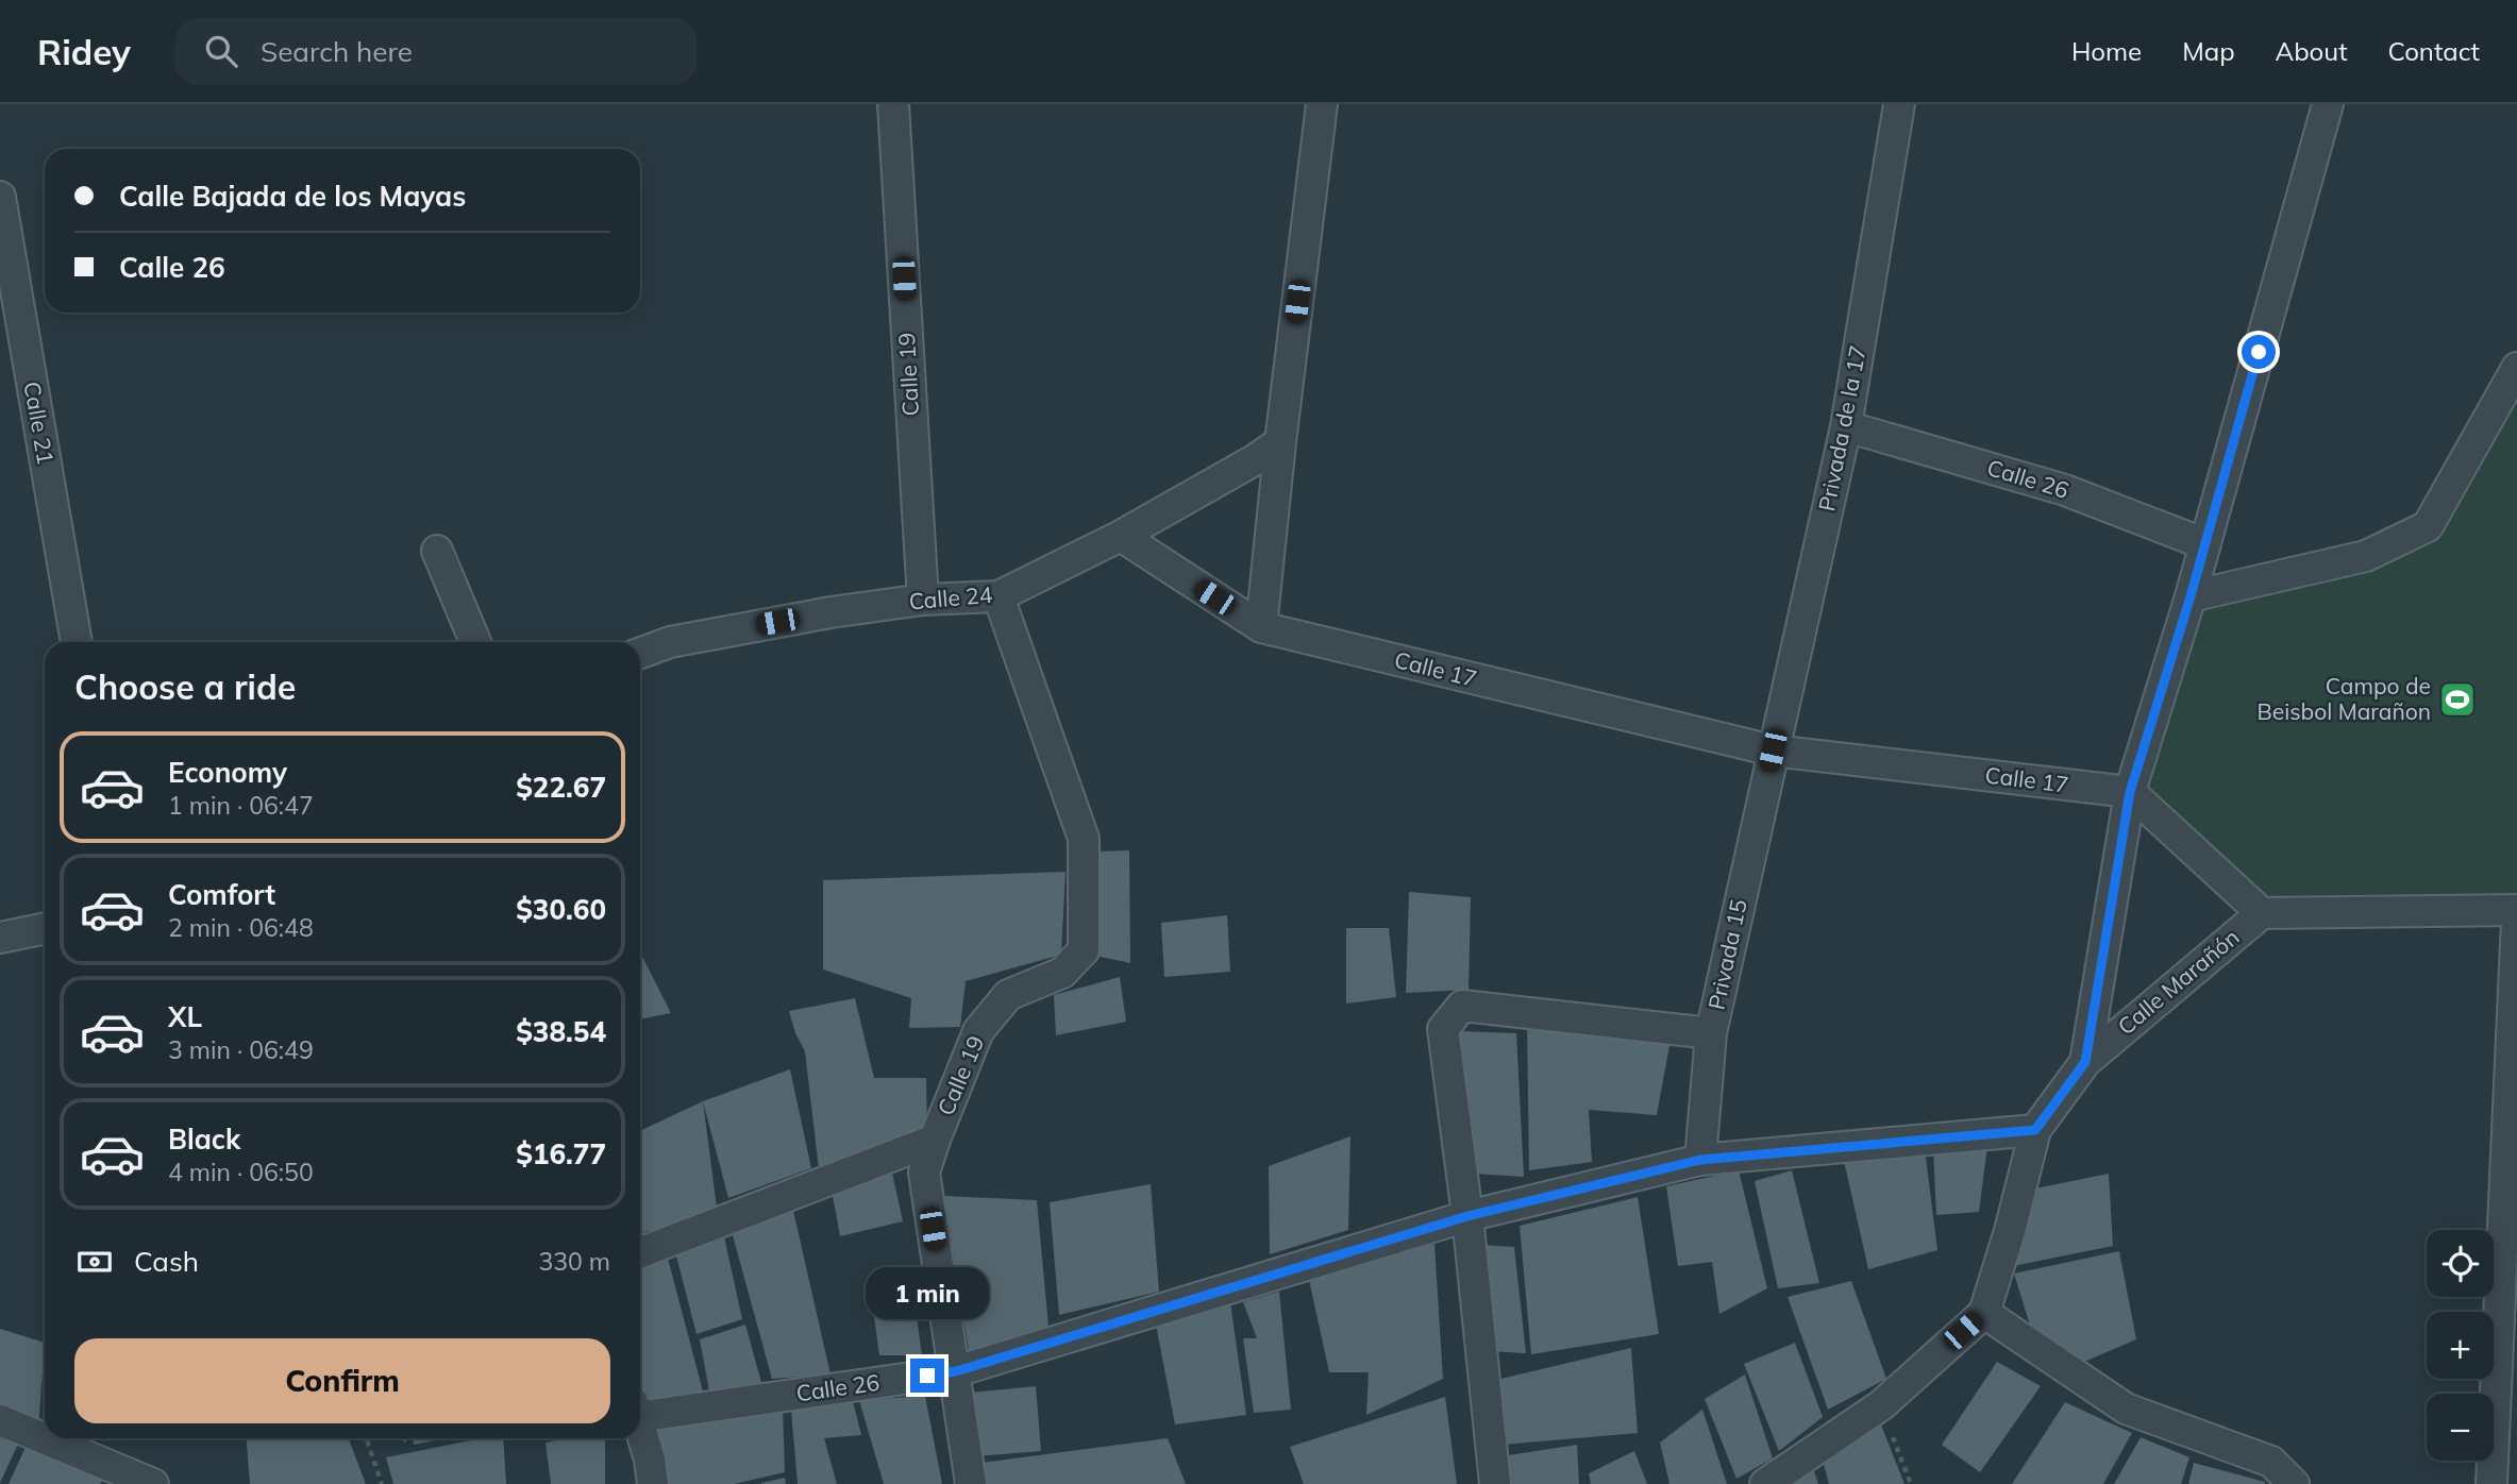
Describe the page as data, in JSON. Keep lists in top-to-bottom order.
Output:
{
  "streets": {
    "street": [
      "Calle 19",
      "Calle 21",
      "Privada de la 17",
      "Calle 26",
      "Calle 24",
      "Calle 17",
      "Privada 15",
      "Calle Marañón"
    ]
  },
  "crossings": [
    ["Calle 19", "Calle 26"],
    ["Calle 19", "Calle 24"],
    ["Privada de la 17", "Calle 26"],
    ["Privada de la 17", "Calle 17"],
    ["Privada de la 17", "Privada 15"],
    ["Calle 26", "Privada 15"],
    ["Calle 26", "Calle Marañón"],
    ["Calle 24", "Calle 17"],
    ["Calle 17", "Privada 15"]
  ],
  "places": {
    "sports": ["Campo de Beisbol Marañon"]
  },
  "page": {
    "header": "Ridey",
    "search": "Search here",
    "nav": [
      "Home",
      "Map",
      "About",
      "Contact"
    ],
    "banner": ["Calle Bajada de los Mayas", "Calle 26"],
    "heading": "Choose a ride",
    "list": [
      {
        "name": "Economy",
        "note": "1 min · 06:47",
        "value": "$22.67"
      },
      {
        "name": "Comfort",
        "note": "2 min · 06:48",
        "value": "$30.60"
      },
      {
        "name": "XL",
        "note": "3 min · 06:49",
        "value": "$38.54"
      },
      {
        "name": "Black",
        "note": "4 min · 06:50",
        "value": "$16.77"
      }
    ],
    "pay": ["Cash", "330 m"],
    "map_buttons": ["+", "−"],
    "bubble": "1 min",
    "buttons": "Confirm"
  }
}
